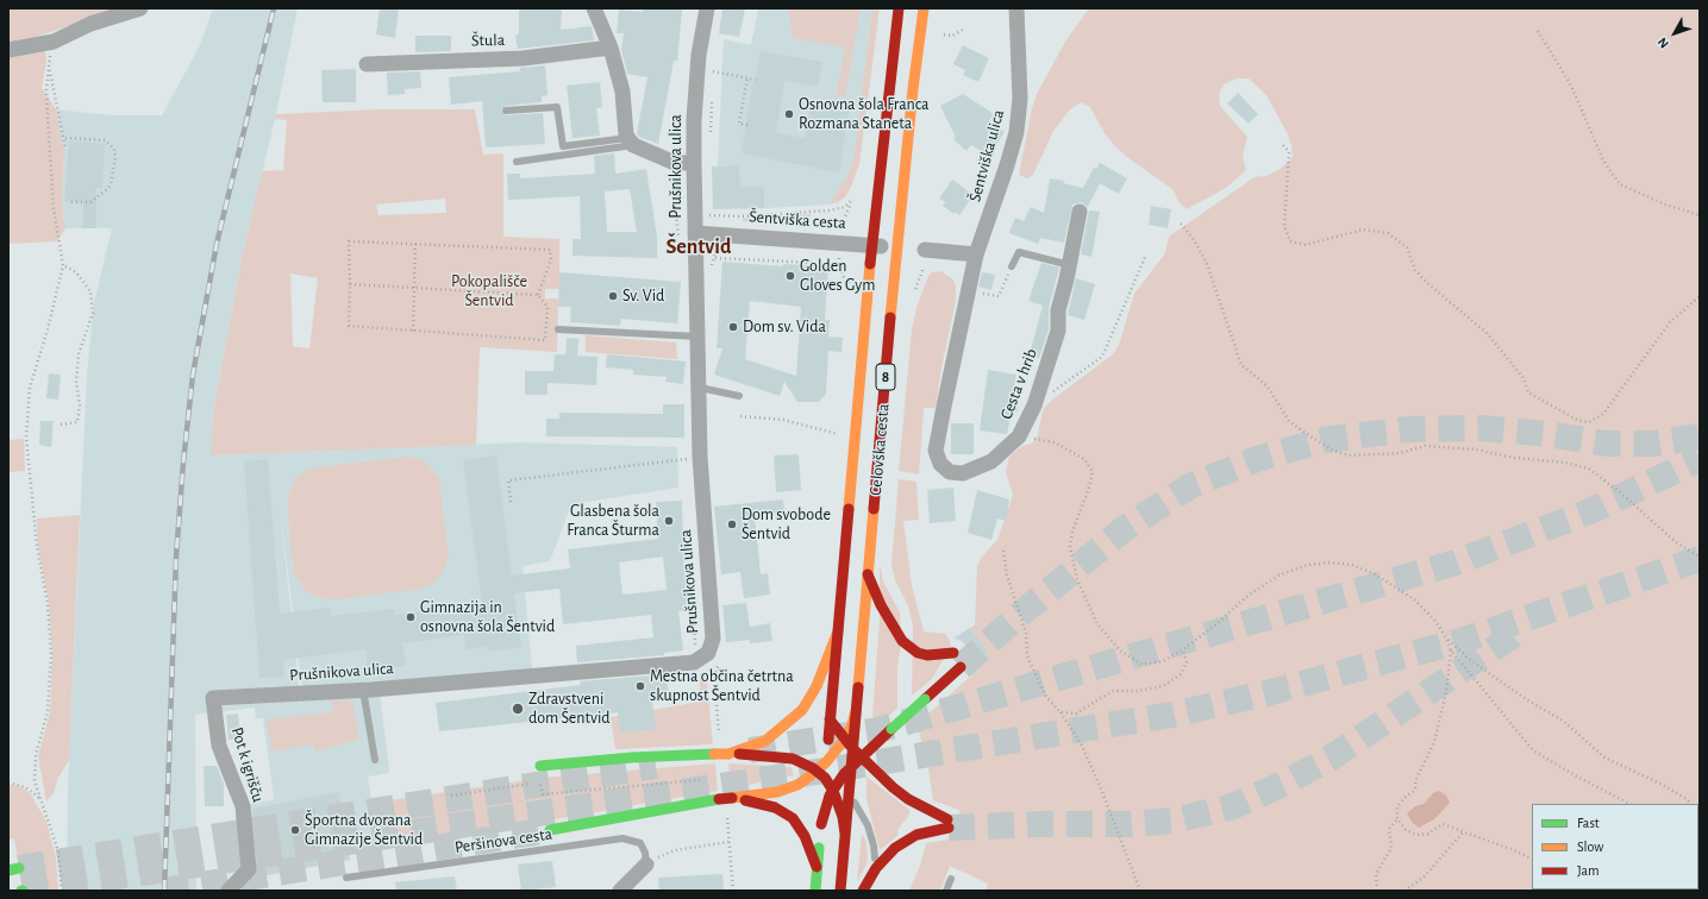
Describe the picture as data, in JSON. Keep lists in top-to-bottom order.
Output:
{
  "streets": {
    "main road": ["8", "Celovška cesta"],
    "street": [
      "Štula",
      "Šentviška ulica",
      "Prušnikova ulica",
      "Šentviška cesta",
      "Cesta v hrib",
      "Pot k igrišču"
    ],
    "lane": ["Peršinova cesta"]
  },
  "crossings": [
    ["Šentviška ulica", "Cesta v hrib"],
    ["Prušnikova ulica", "Šentviška cesta"],
    ["Prušnikova ulica", "Pot k igrišču"],
    ["Šentviška cesta", "Celovška cesta"]
  ],
  "districts": ["Šentvid"],
  "parks": ["Pokopališče Šentvid"],
  "places": [
    "Osnovna šola Franca Rozmana Staneta",
    "Golden Gloves Gym",
    "Sv. Vid",
    "Dom sv. Vida",
    "Glasbena šola Franca Šturma",
    "Dom svobode Šentvid",
    "Gimnazija in osnovna šola Šentvid",
    "Mestna občina četrtna skupnost Šentvid",
    "Zdravstveni dom Šentvid",
    "Športna dvorana Gimnazije Šentvid"
  ],
  "legend": ["Fast", "Slow", "Jam"],
  "north": "bottom left"
}
